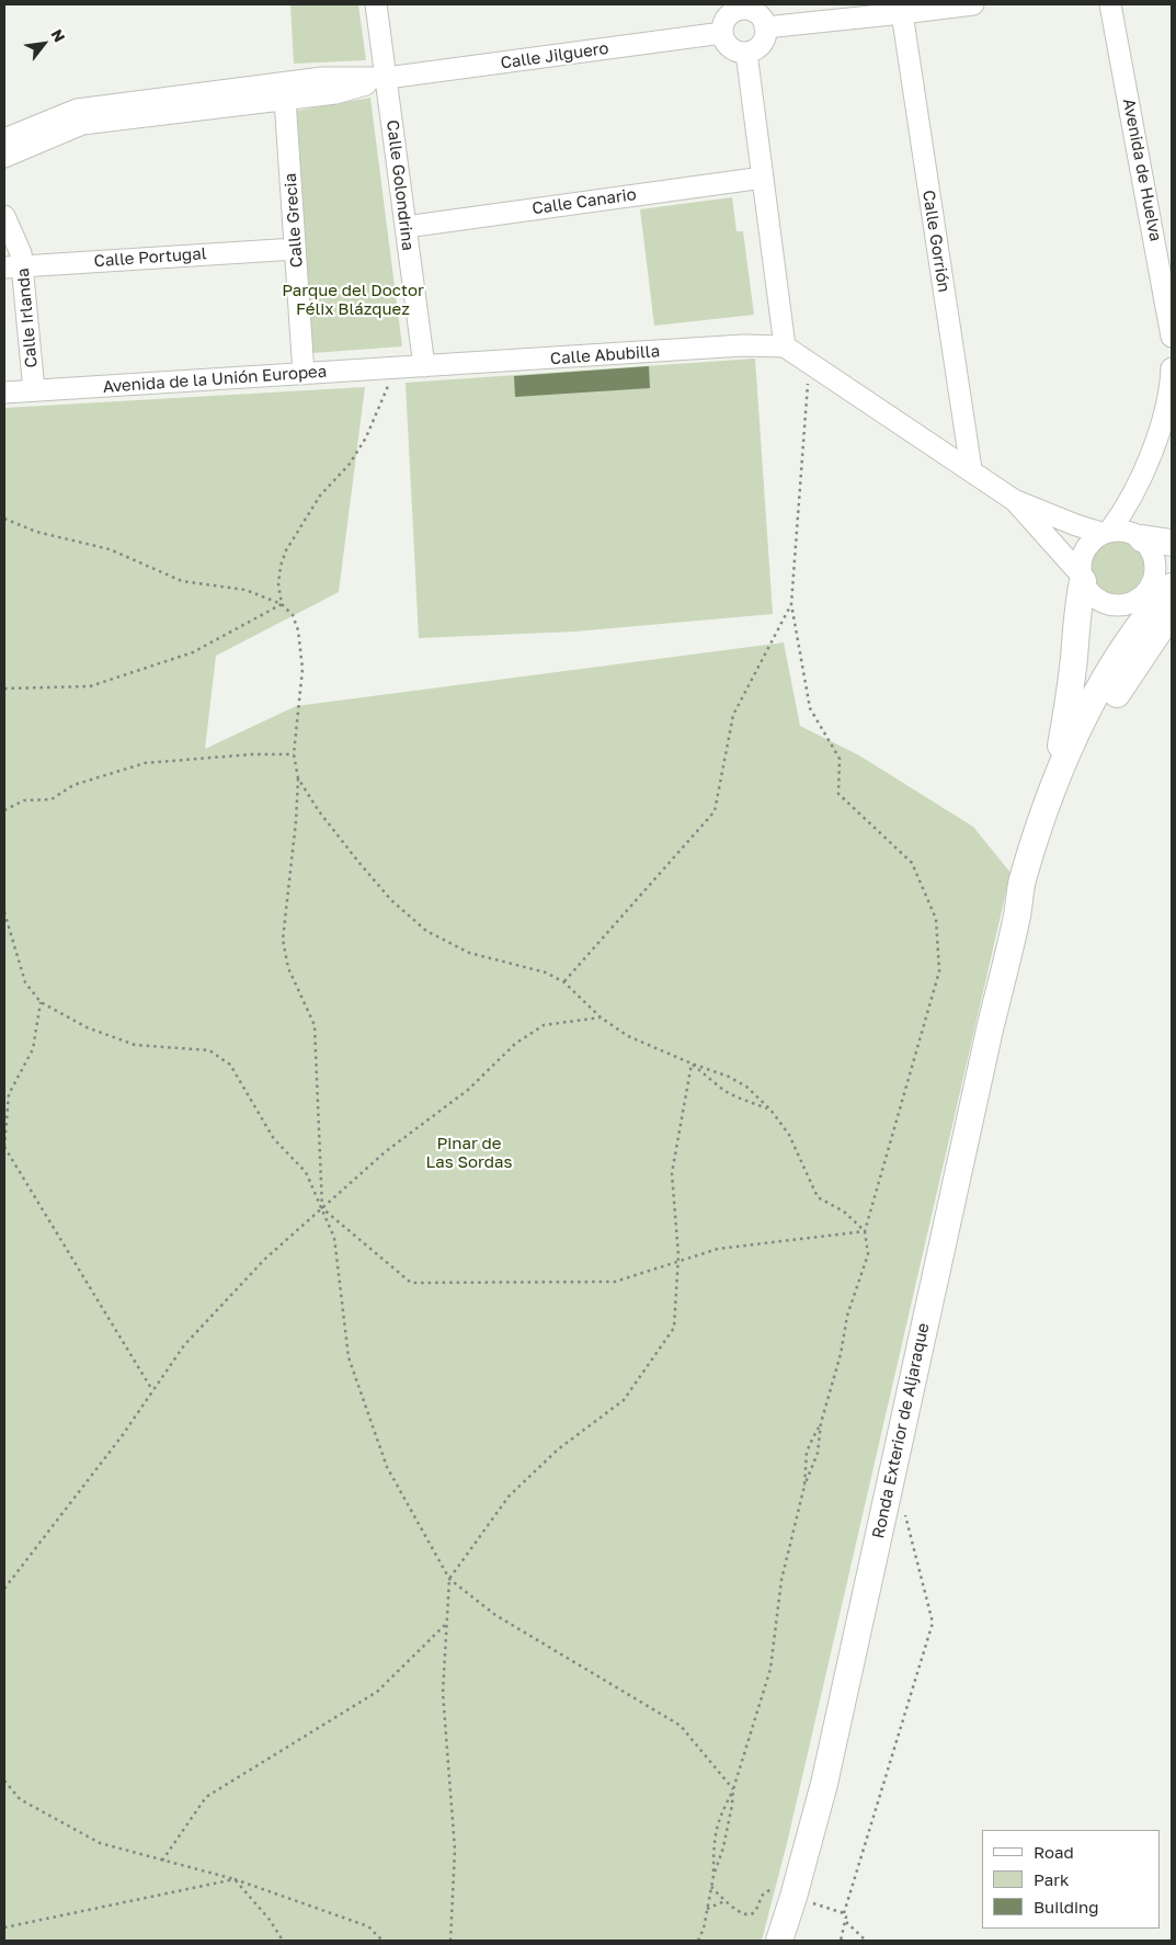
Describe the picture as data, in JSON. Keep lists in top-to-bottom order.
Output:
{
  "streets": {
    "main road": ["Ronda Exterior de Aljaraque"],
    "street": [
      "Calle Jilguero",
      "Avenida de Huelva",
      "Calle Golondrina",
      "Calle Canario",
      "Calle Grecia",
      "Calle Gorrión",
      "Calle Portugal",
      "Calle Irlanda",
      "Calle Abubilla",
      "Avenida de la Unión Europea"
    ]
  },
  "crossings": [
    ["Calle Jilguero", "Calle Golondrina"],
    ["Calle Golondrina", "Calle Canario"],
    ["Calle Golondrina", "Calle Abubilla"],
    ["Calle Golondrina", "Avenida de la Unión Europea"],
    ["Calle Grecia", "Calle Portugal"],
    ["Calle Grecia", "Avenida de la Unión Europea"],
    ["Calle Portugal", "Calle Irlanda"],
    ["Calle Irlanda", "Avenida de la Unión Europea"],
    ["Calle Abubilla", "Avenida de la Unión Europea"]
  ],
  "parks": ["Parque del Doctor Félix Blázquez", "Pinar de Las Sordas"],
  "legend": ["Road", "Park", "Building"],
  "north": "top right"
}
